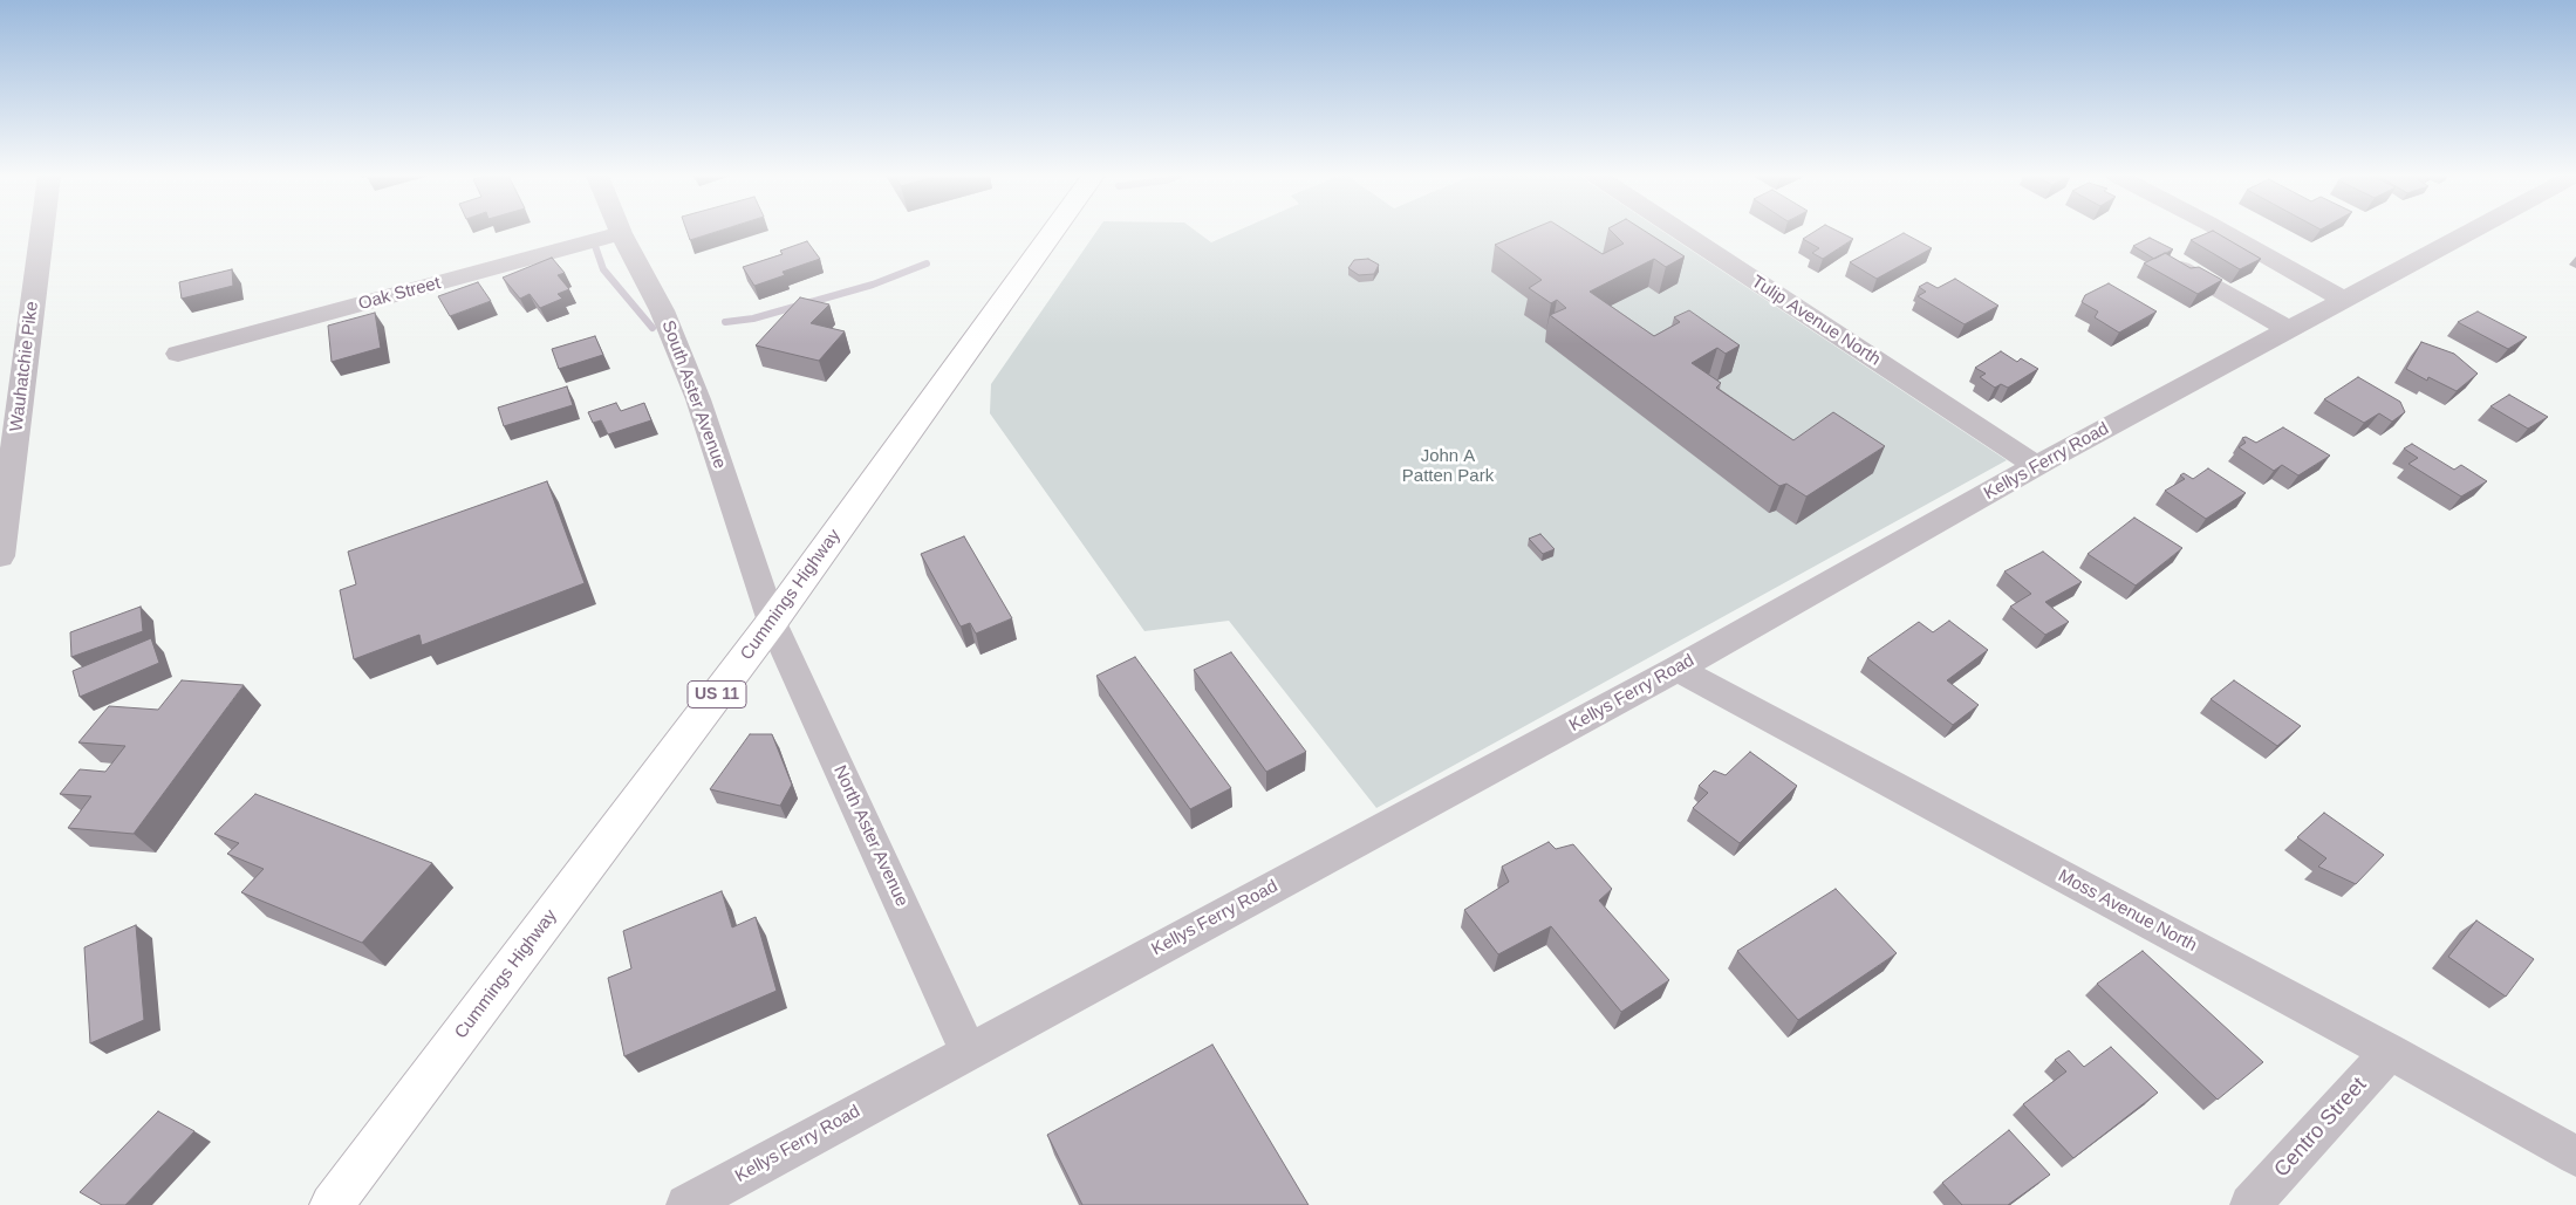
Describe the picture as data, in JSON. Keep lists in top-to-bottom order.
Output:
{
  "streets": {
    "main road": ["Cummings Highway", "US 11"],
    "street": [
      "Oak Street",
      "Tulip Avenue North",
      "Wauhatchie Pike",
      "South Aster Avenue",
      "Kellys Ferry Road",
      "North Aster Avenue",
      "Moss Avenue North",
      "Centro Street"
    ]
  },
  "crossings": [
    ["Oak Street", "South Aster Avenue"],
    ["Tulip Avenue North", "Kellys Ferry Road"],
    ["South Aster Avenue", "Cummings Highway"],
    ["South Aster Avenue", "North Aster Avenue"],
    ["Kellys Ferry Road", "North Aster Avenue"],
    ["Kellys Ferry Road", "Moss Avenue North"],
    ["Cummings Highway", "North Aster Avenue"],
    ["Moss Avenue North", "Centro Street"]
  ],
  "parks": ["John A Patten Park"]
}
